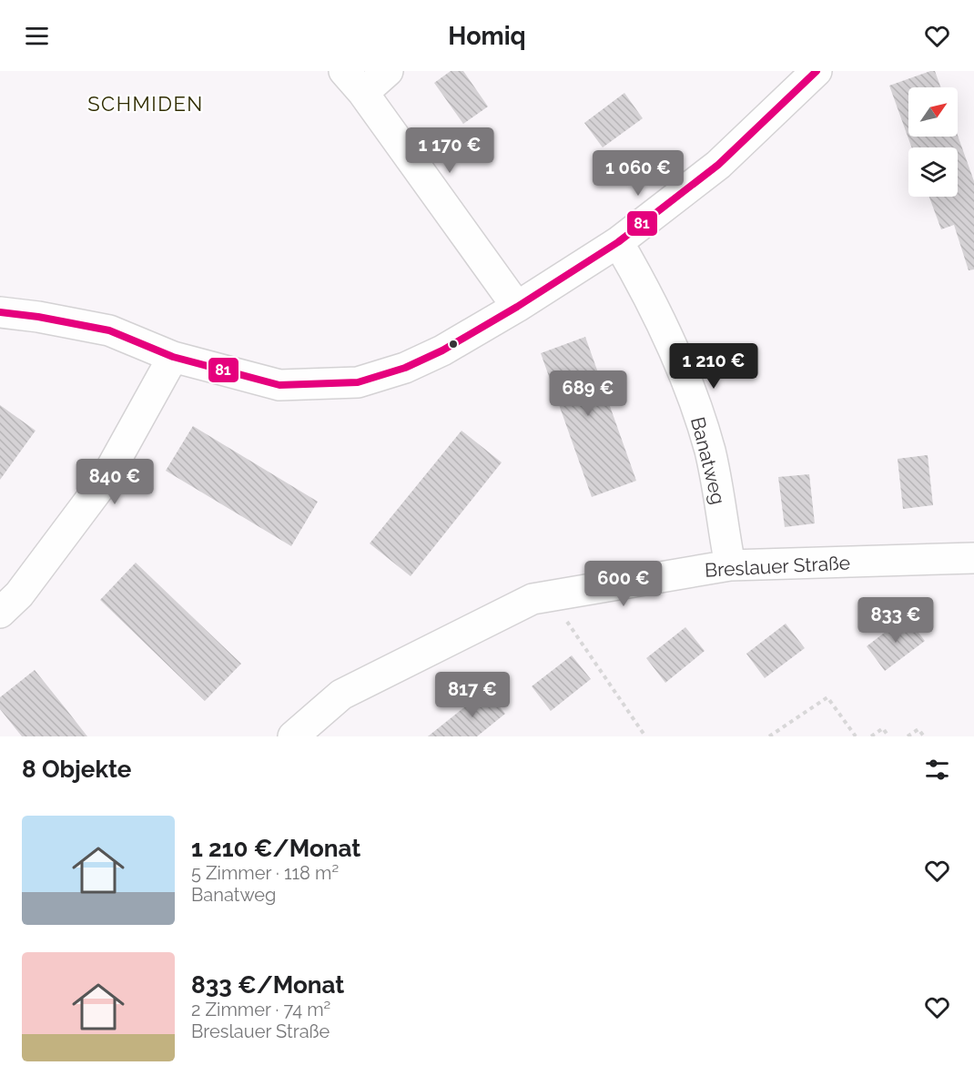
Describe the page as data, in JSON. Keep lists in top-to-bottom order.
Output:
{
  "streets": {
    "street": ["Banatweg", "Breslauer Straße"]
  },
  "crossings": [
    ["Banatweg", "Breslauer Straße"]
  ],
  "districts": ["SCHMIDEN"],
  "lines": ["transit line 81"],
  "north": "top right",
  "page": {
    "header": "Homiq",
    "price": [
      "1 170 €",
      "1 060 €",
      "1 210 €",
      "689 €",
      "840 €",
      "600 €",
      "833 €",
      "817 €"
    ],
    "heading": "8 Objekte",
    "list": [
      {
        "name": "1 210 €/Monat",
        "note": "5 Zimmer · 118 m² · Banatweg"
      },
      {
        "name": "833 €/Monat",
        "note": "2 Zimmer · 74 m² · Breslauer Straße"
      }
    ]
  }
}
